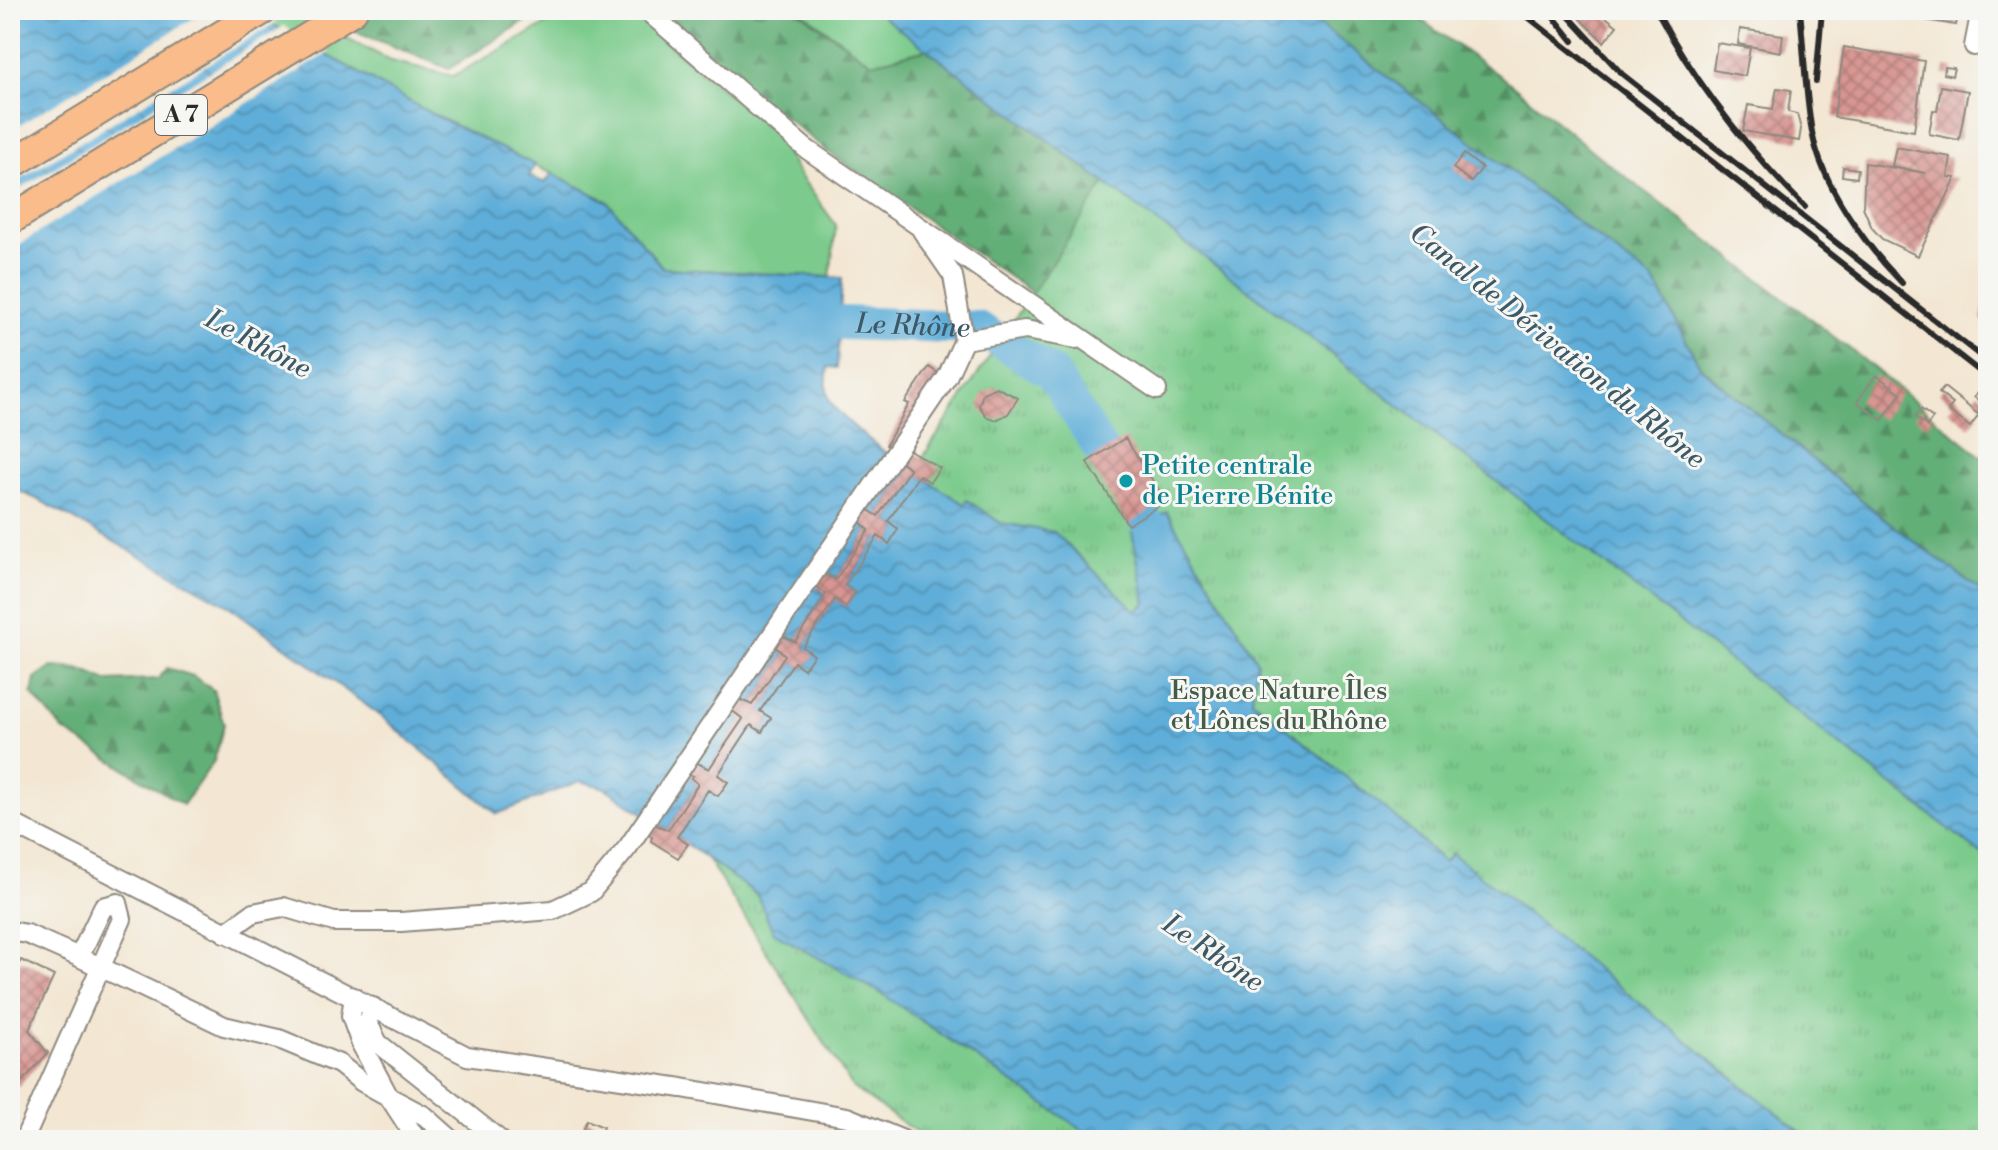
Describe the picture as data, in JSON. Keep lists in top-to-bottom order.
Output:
{
  "streets": {
    "highway": ["A 7"]
  },
  "water": ["Le Rhône", "Canal de Dérivation du Rhône"],
  "parks": ["Espace Nature Îles et Lônes du Rhône"],
  "places": ["Petite centrale de Pierre Bénite"]
}
